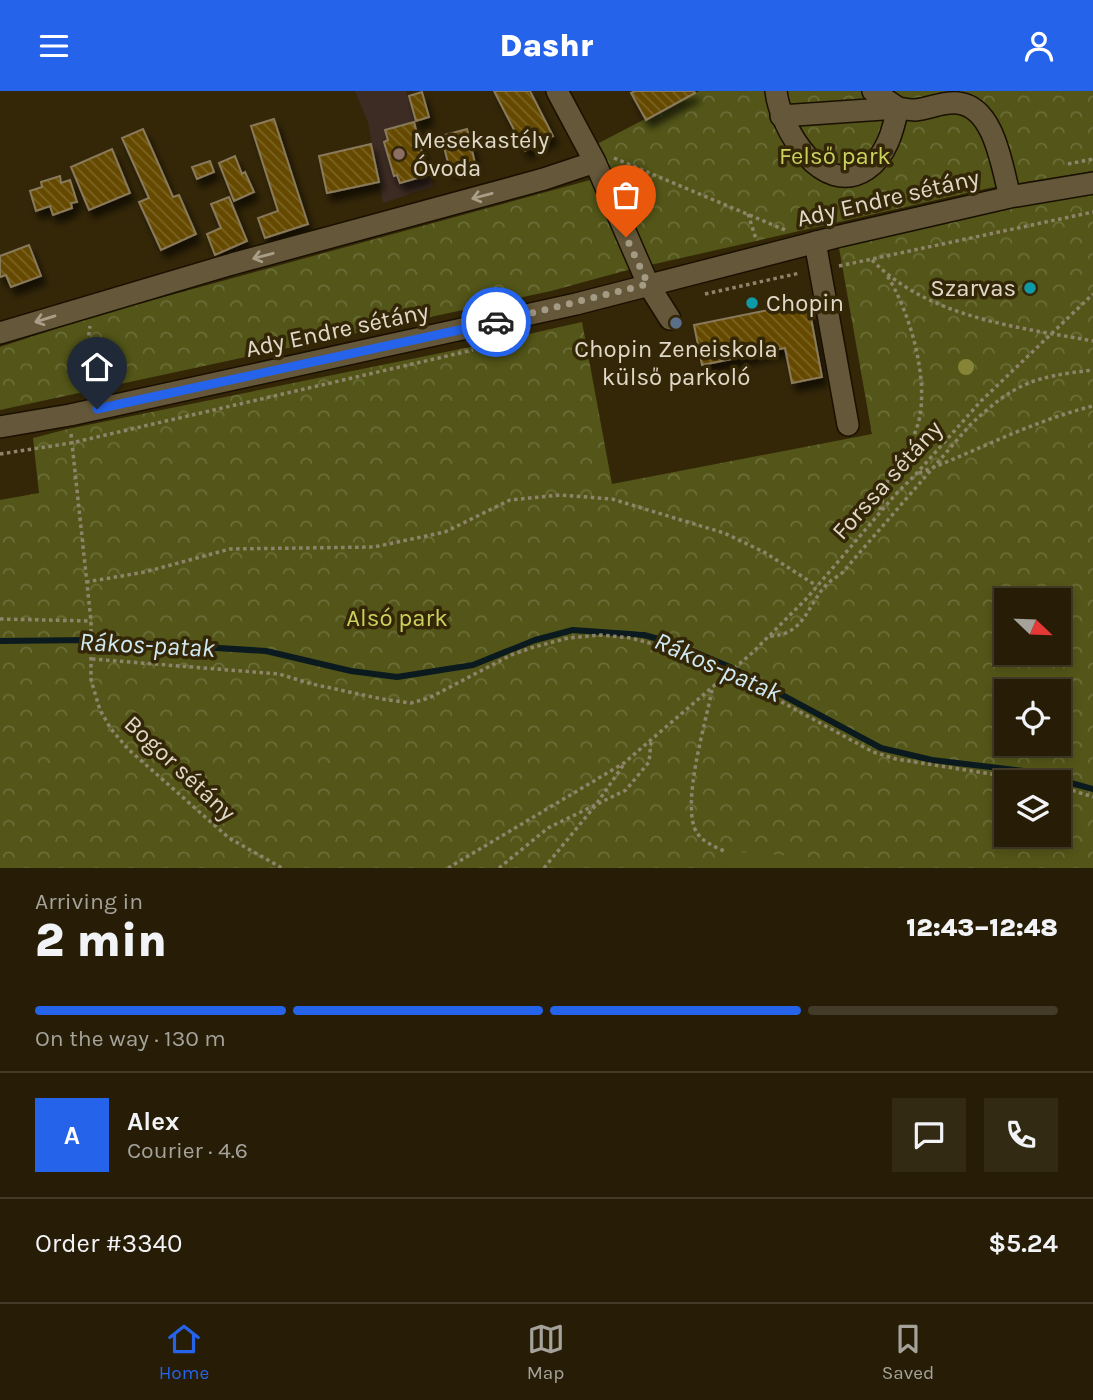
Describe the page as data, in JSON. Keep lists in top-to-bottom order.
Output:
{
  "streets": {
    "street": ["Ady Endre sétány"],
    "path": ["Forssa sétány", "Bogor sétány"]
  },
  "crossings": [
    ["Ady Endre sétány", "Bogor sétány"]
  ],
  "water": ["Rákos-patak"],
  "parks": ["Felső park", "Alsó park"],
  "places": [
    "Mesekastély Óvoda",
    "Szarvas",
    "Chopin",
    "Chopin Zeneiskola külső parkoló"
  ],
  "north": "bottom right",
  "page": {
    "header": "Dashr",
    "heading": ["2 min", "Arriving in", "12:43–12:48"],
    "panel": [
      "Alex",
      "Courier · 4.6",
      "Order #3340",
      "$5.24"
    ],
    "bar": "On the way · 130 m",
    "round": "A",
    "tabs": ["Home", "Map", "Saved"]
  }
}
